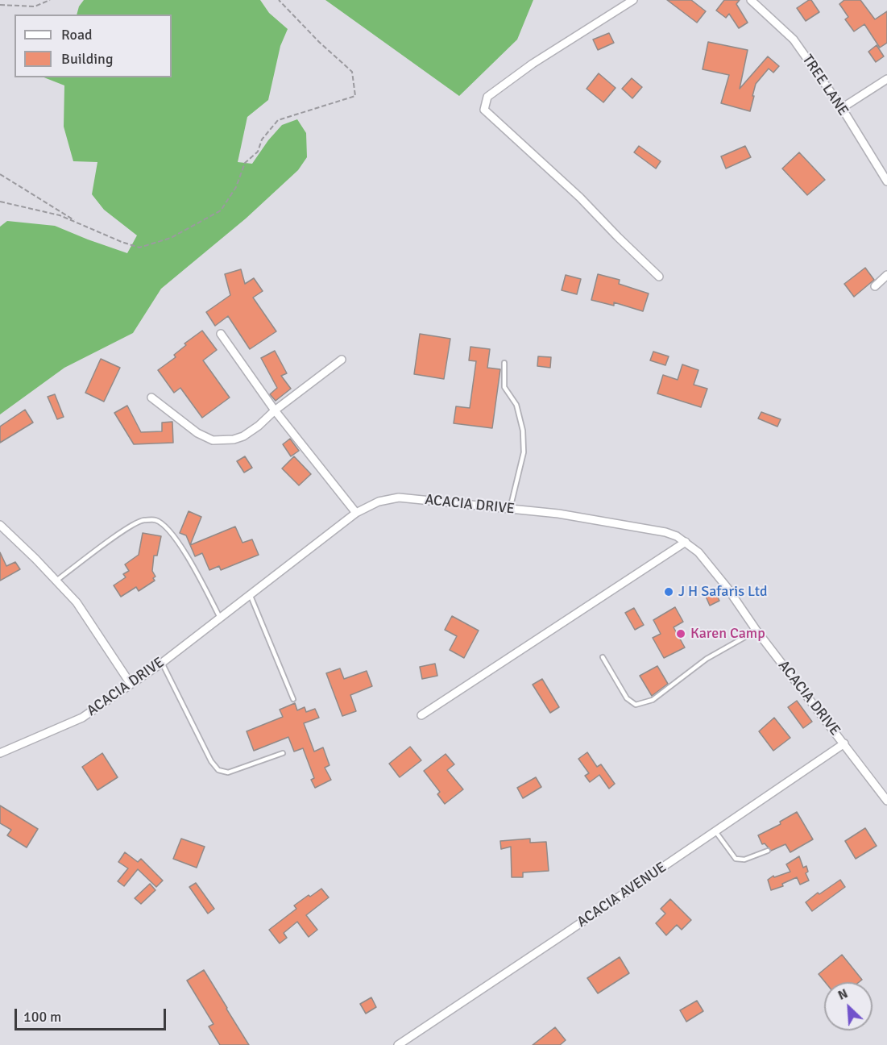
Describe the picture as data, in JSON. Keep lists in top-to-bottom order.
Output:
{
  "streets": {
    "street": ["TREE LANE", "ACACIA DRIVE", "ACACIA AVENUE"]
  },
  "crossings": [
    ["ACACIA DRIVE", "ACACIA AVENUE"]
  ],
  "places": ["J H Safaris Ltd", "Karen Camp"],
  "legend": ["Road", "Building"],
  "scale_bar": "100 m",
  "north": "top left"
}
